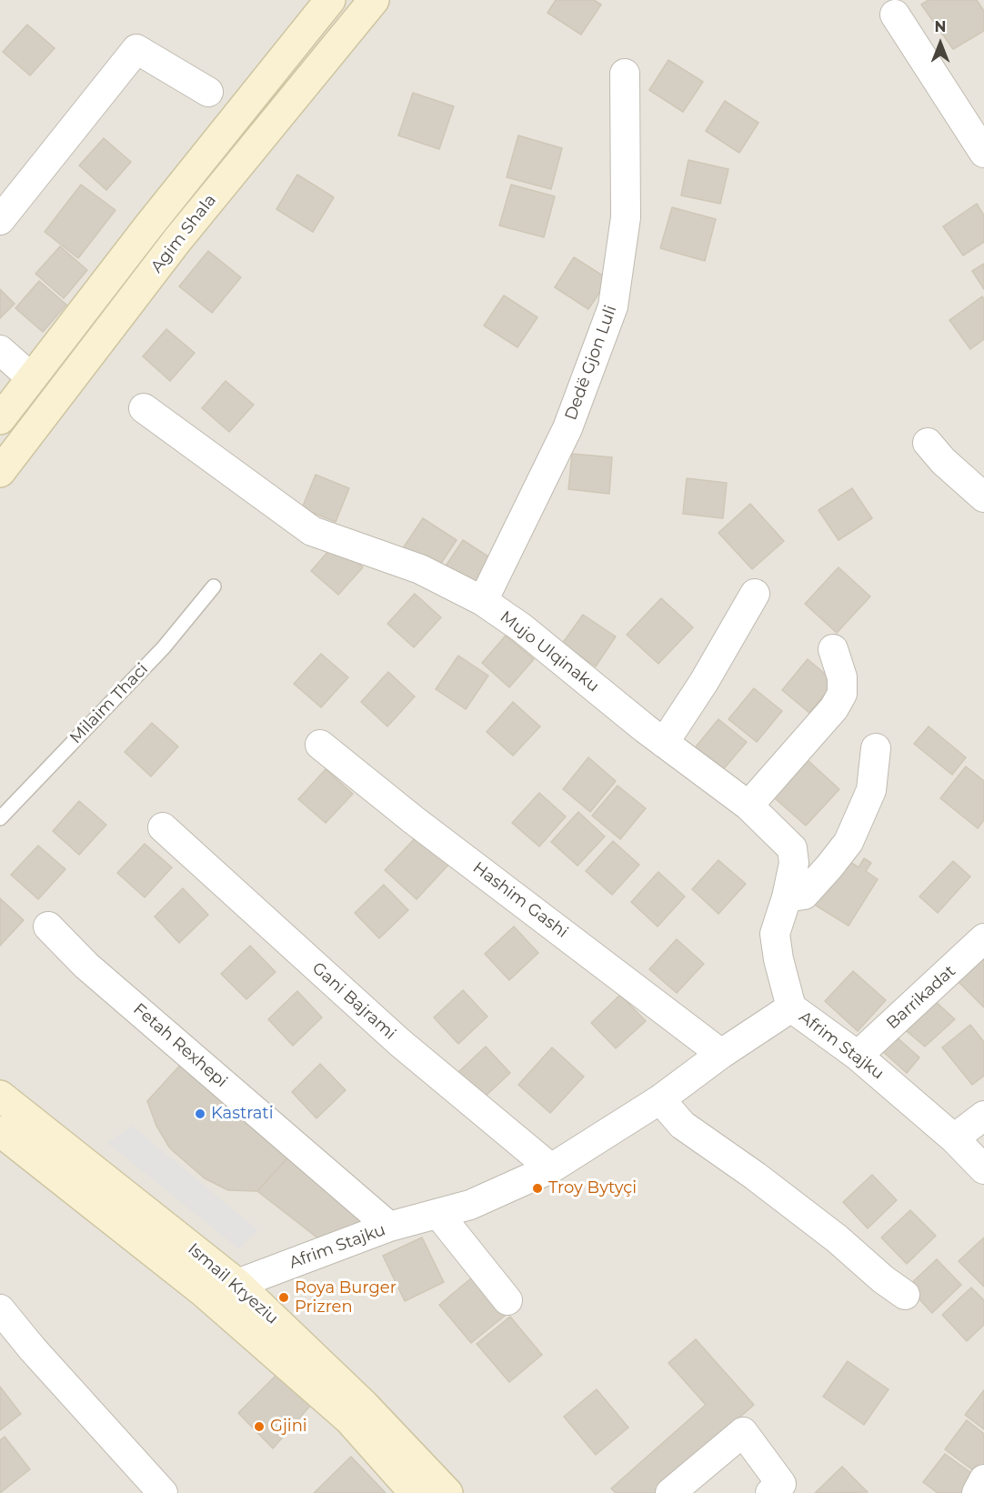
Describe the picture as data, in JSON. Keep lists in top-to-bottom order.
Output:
{
  "streets": {
    "main road": ["Agim Shala", "Ismail Kryeziu"],
    "street": [
      "Dedë Gjon Luli",
      "Mujo Ulqinaku",
      "Hashim Gashi",
      "Barrikadat",
      "Gani Bajrami",
      "Fetah Rexhepi",
      "Afrim Stajku"
    ],
    "lane": ["Milaim Thaci"]
  },
  "crossings": [
    ["Dedë Gjon Luli", "Mujo Ulqinaku"],
    ["Mujo Ulqinaku", "Afrim Stajku"],
    ["Hashim Gashi", "Afrim Stajku"],
    ["Barrikadat", "Afrim Stajku"],
    ["Gani Bajrami", "Afrim Stajku"],
    ["Fetah Rexhepi", "Afrim Stajku"],
    ["Afrim Stajku", "Ismail Kryeziu"]
  ],
  "places": [
    "Kastrati",
    "Troy Bytyçi",
    "Roya Burger Prizren",
    "Gjini"
  ],
  "north": "top"
}
